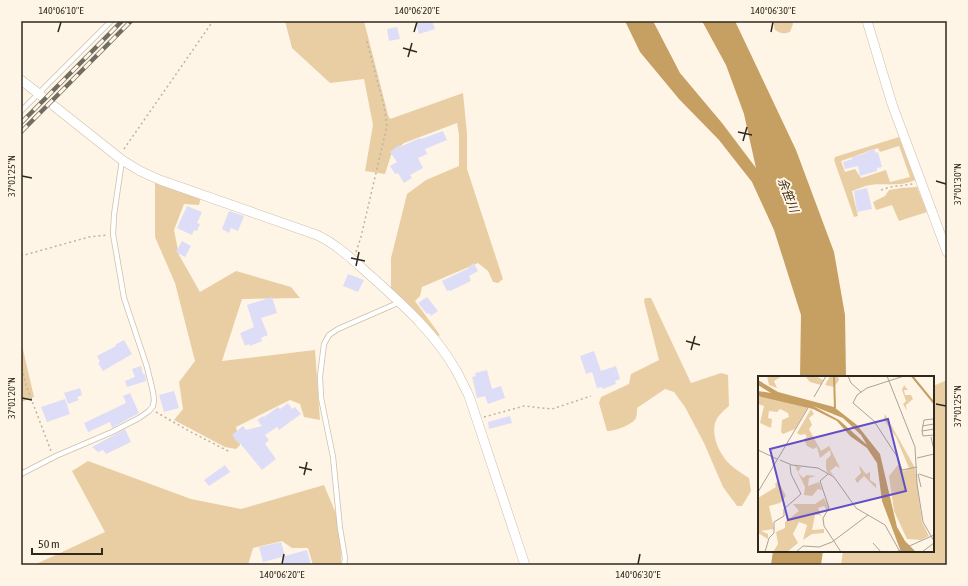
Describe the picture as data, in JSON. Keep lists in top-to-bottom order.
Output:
{
  "water": ["余笹川"],
  "scale_bar": "50 m",
  "coordinates": [
    "140°06'10\"E",
    "140°06'20\"E",
    "140°06'30\"E",
    "37°01'25\"N",
    "37°01'30\"N",
    "37°01'20\"N"
  ]
}
